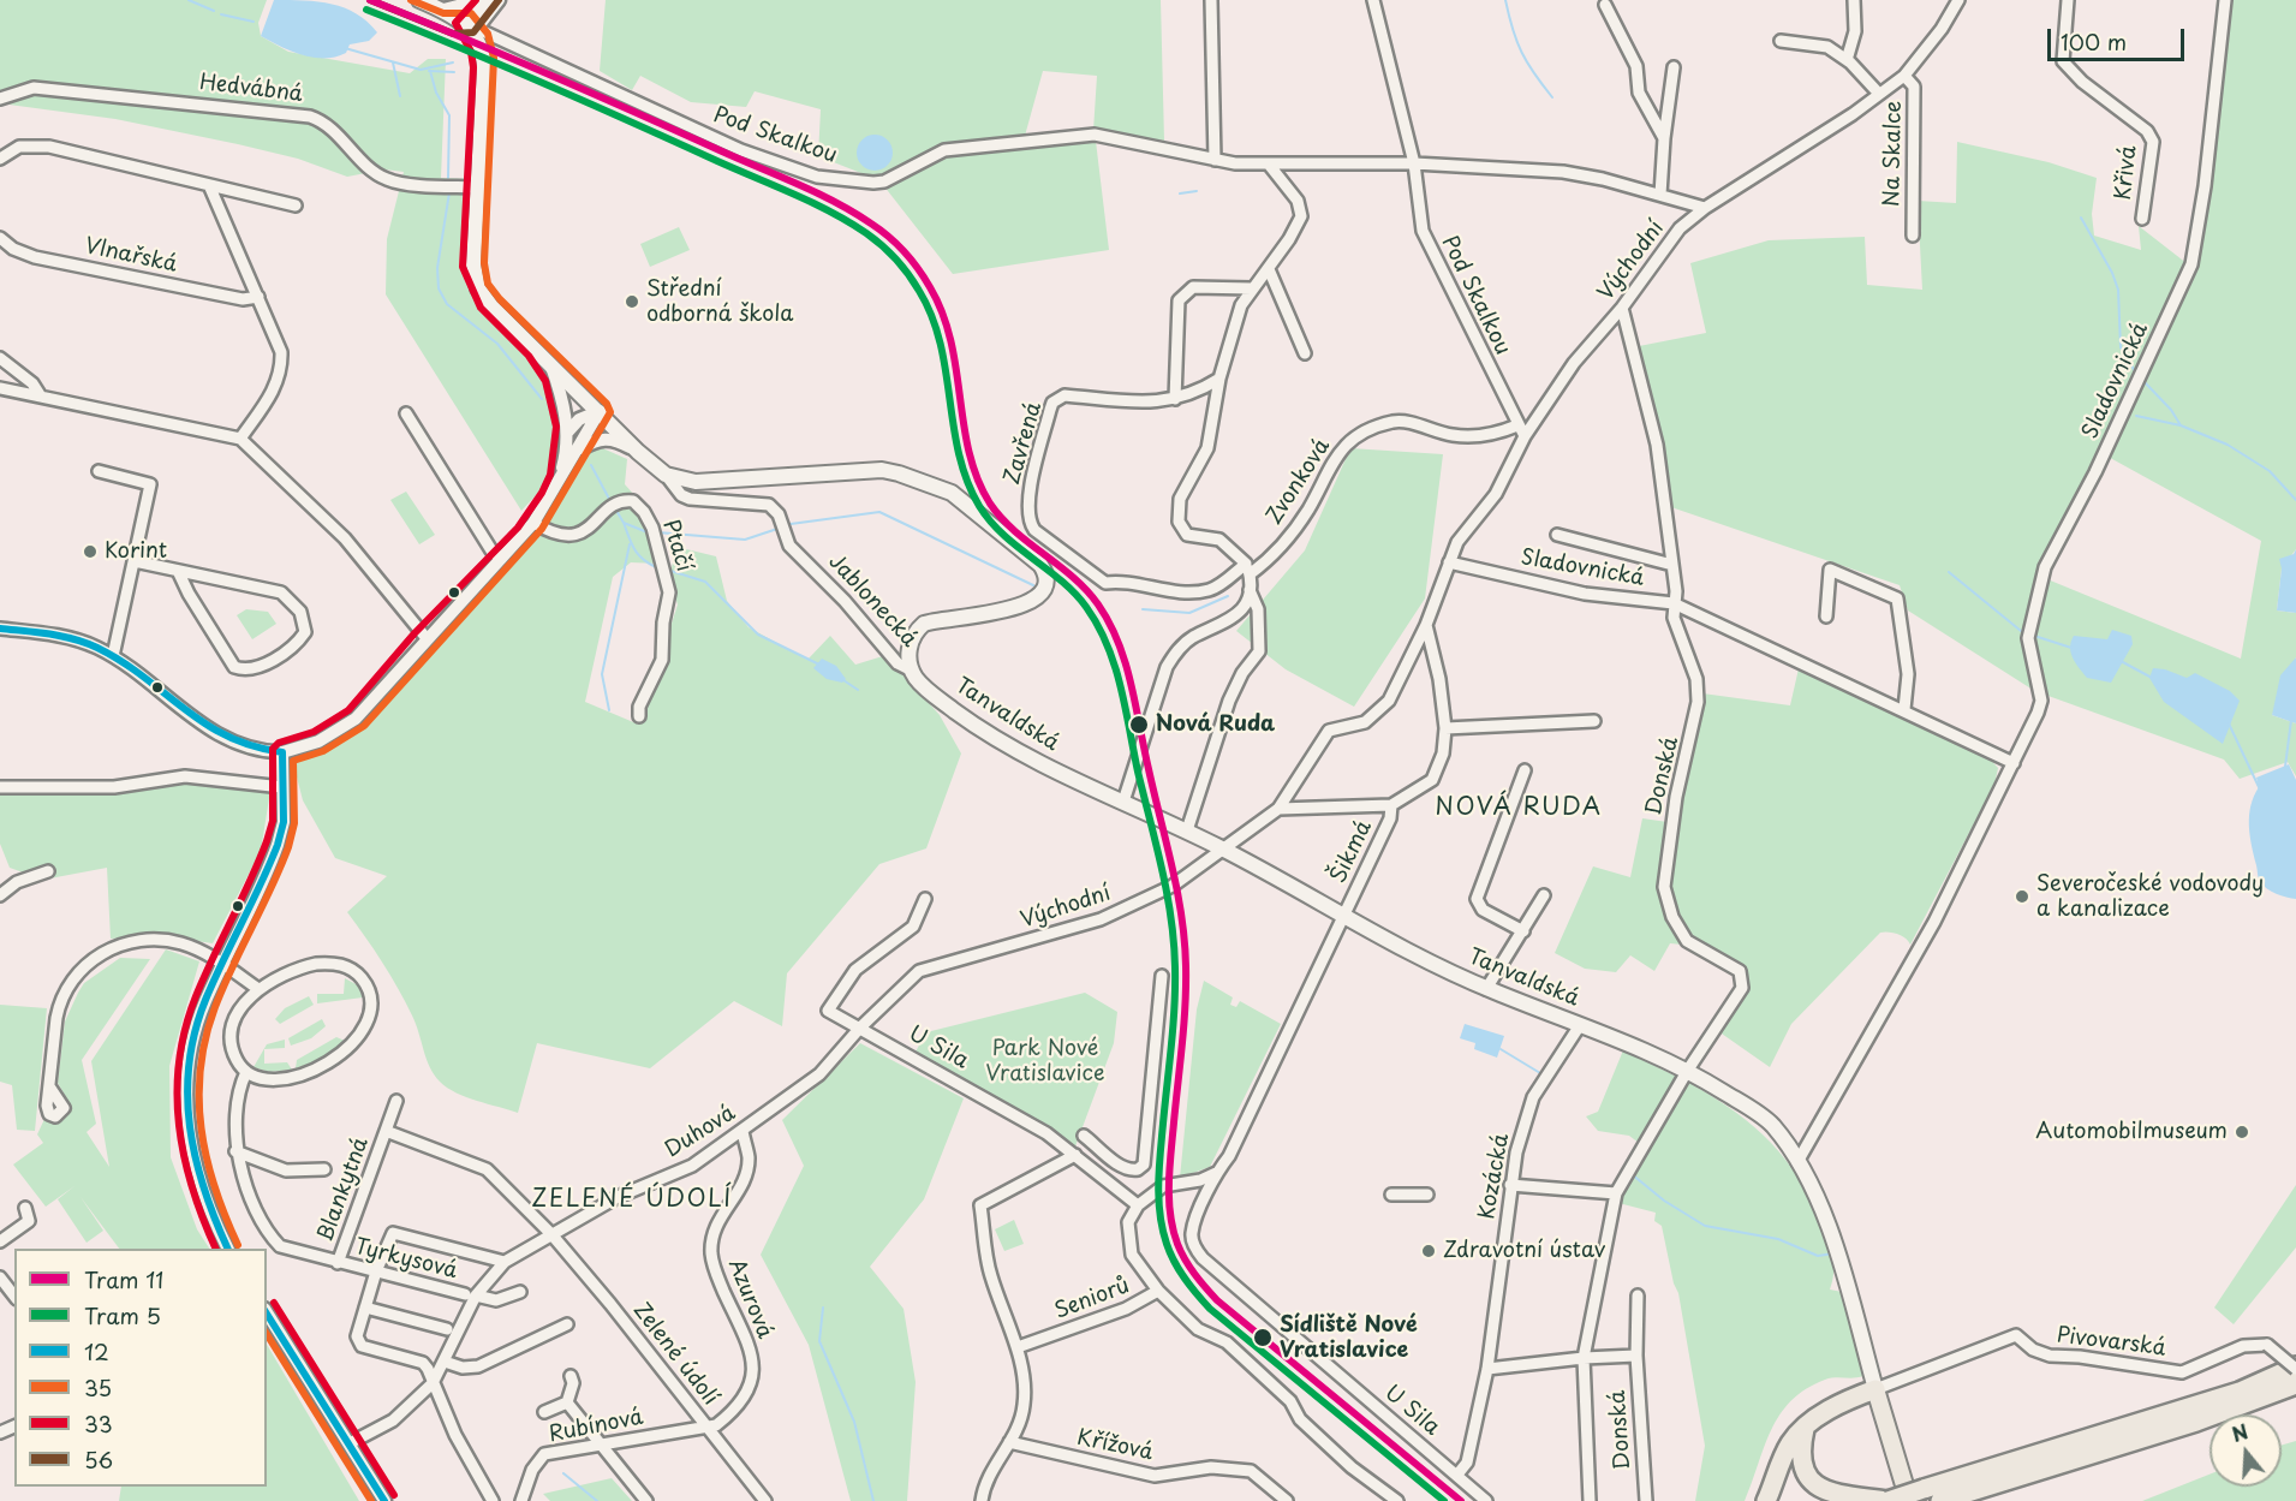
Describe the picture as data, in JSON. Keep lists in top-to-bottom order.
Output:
{
  "streets": {
    "main road": ["Jablonecká", "Tanvaldská"],
    "street": [
      "Hedvábná",
      "Pod Skalkou",
      "Na Skalce",
      "Křivá",
      "Vlnařská",
      "Východní",
      "Sladovnická",
      "Zavřená",
      "Zvonková",
      "Ptačí",
      "Donská",
      "Šikmá",
      "U Sila",
      "Duhová",
      "Kozácká",
      "Blankytná",
      "Tyrkysová",
      "Azurová",
      "Seniorů",
      "Pivovarská",
      "Zelené údolí",
      "Rubínová",
      "Křížová"
    ]
  },
  "crossings": [
    ["Hedvábná", "Jablonecká"],
    ["Pod Skalkou", "Východní"],
    ["Pod Skalkou", "Zvonková"],
    ["Pod Skalkou", "Jablonecká"],
    ["Na Skalce", "Východní"],
    ["Východní", "Sladovnická"],
    ["Východní", "Tanvaldská"],
    ["Východní", "Donská"],
    ["Východní", "U Sila"],
    ["Východní", "Duhová"],
    ["Sladovnická", "Tanvaldská"],
    ["Sladovnická", "Donská"],
    ["Zavřená", "Zvonková"],
    ["Jablonecká", "Tanvaldská"],
    ["Tanvaldská", "Donská"],
    ["Tanvaldská", "Šikmá"],
    ["Tanvaldská", "Kozácká"],
    ["Tanvaldská", "Pivovarská"],
    ["Šikmá", "U Sila"],
    ["U Sila", "Duhová"],
    ["U Sila", "Kozácká"],
    ["U Sila", "Seniorů"],
    ["Duhová", "Blankytná"],
    ["Duhová", "Tyrkysová"],
    ["Duhová", "Azurová"],
    ["Duhová", "Zelené údolí"],
    ["Blankytná", "Tyrkysová"],
    ["Blankytná", "Zelené údolí"],
    ["Azurová", "Zelené údolí"],
    ["Azurová", "Rubínová"],
    ["Zelené údolí", "Rubínová"]
  ],
  "districts": ["NOVÁ RUDA", "ZELENÉ ÚDOLÍ"],
  "parks": ["Park Nové Vratislavice"],
  "places": [
    "Střední odborná škola",
    "Korint",
    "Nová Ruda",
    "Severočeské vodovody a kanalizace",
    "Automobilmuseum",
    "Zdravotní ústav",
    "Sídliště Nové Vratislavice"
  ],
  "lines": [
    "tram line 11",
    "transit line 35",
    "transit line 33",
    "transit line 56",
    "tram line 5",
    "transit line 12"
  ],
  "legend": [
    "Tram 11",
    "Tram 5",
    "12",
    "35",
    "33",
    "56"
  ],
  "scale_bar": "100 m",
  "north": "top"
}
